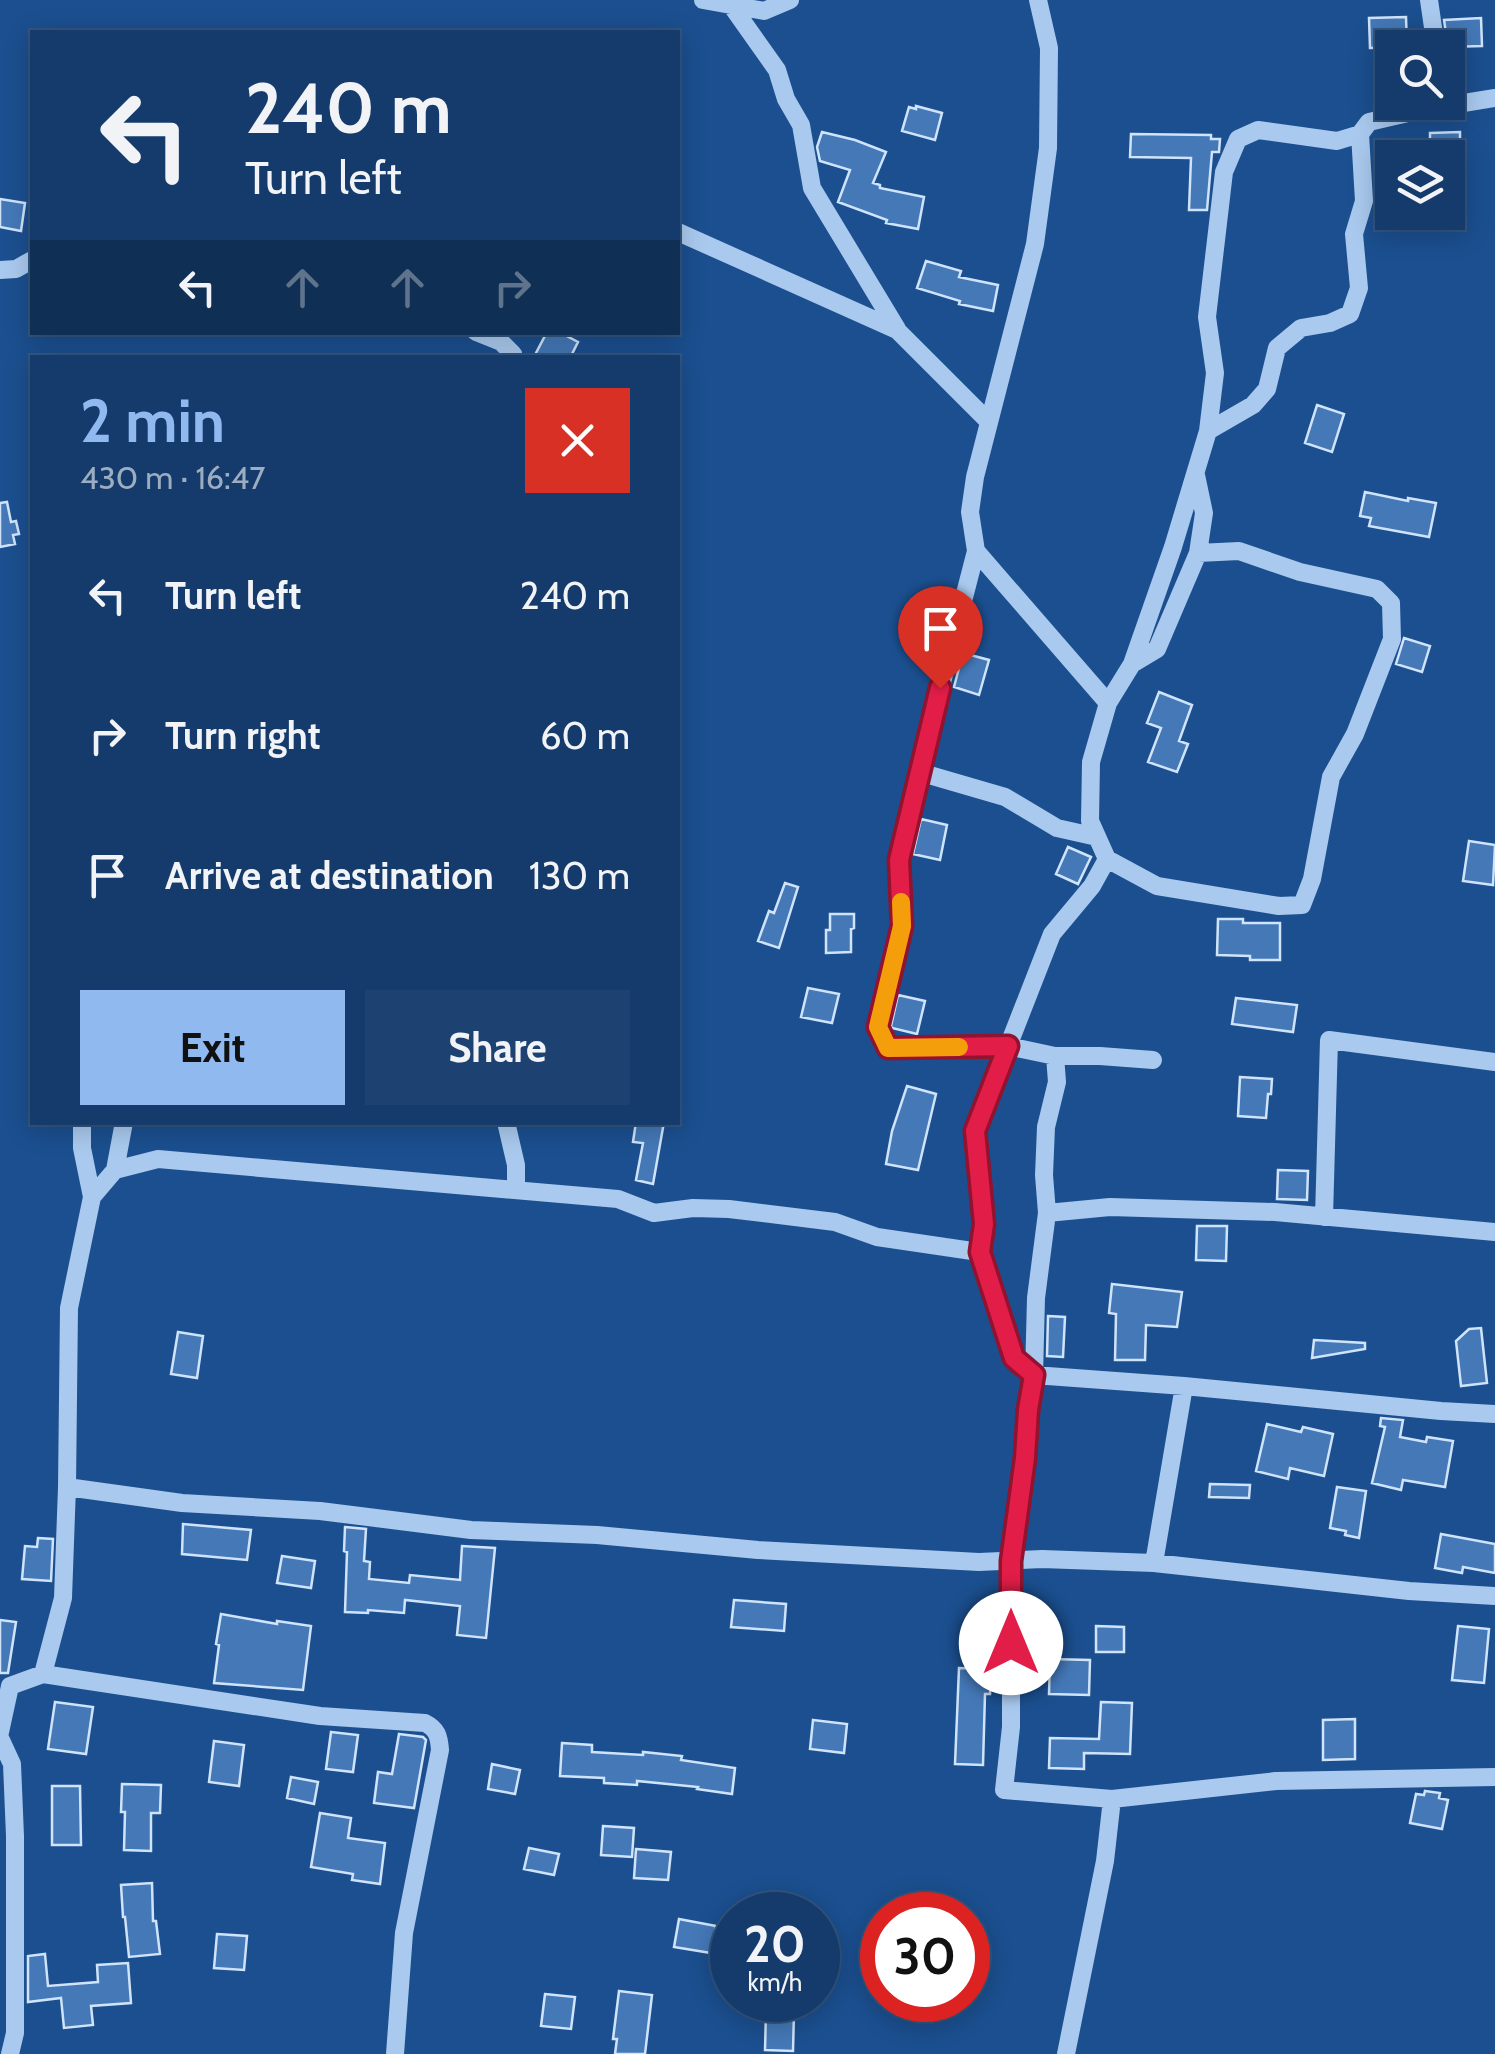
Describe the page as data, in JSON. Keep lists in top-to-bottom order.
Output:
{
  "page": {
    "turn": ["240 m", "Turn left"],
    "heading": ["2 min", "430 m · 16:47"],
    "list": [
      {
        "name": "Turn left",
        "value": "240 m"
      },
      {
        "name": "Turn right",
        "value": "60 m"
      },
      {
        "name": "Arrive at destination",
        "value": "130 m"
      }
    ],
    "buttons": ["Exit", "Share"],
    "speed": "20 km/h",
    "limit": "30"
  }
}
